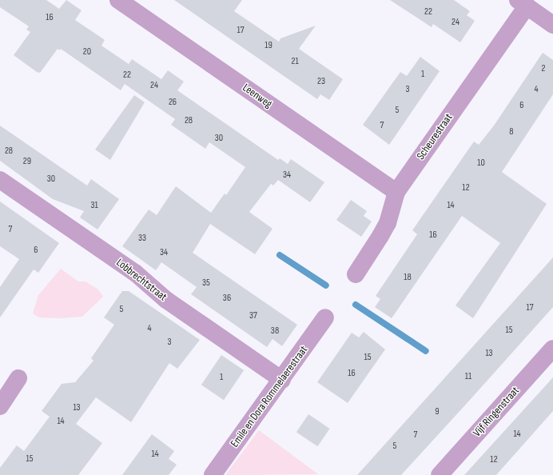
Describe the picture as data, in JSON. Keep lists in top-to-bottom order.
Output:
{
  "streets": {
    "street": [
      "Leenweg",
      "Scheurestraat",
      "Lobbrechtstraat",
      "Emile en Dora Rommelaerestraat",
      "Vijf Ringenstraat"
    ]
  },
  "crossings": [
    ["Leenweg", "Scheurestraat"],
    ["Lobbrechtstraat", "Emile en Dora Rommelaerestraat"]
  ],
  "house_numbers": [
    "22",
    "16",
    "24",
    "17",
    "19",
    "20",
    "21",
    "2",
    "1",
    "22",
    "23",
    "24",
    "3",
    "4",
    "26",
    "6",
    "5",
    "28",
    "7",
    "8",
    "30",
    "28",
    "29",
    "10",
    "34",
    "30",
    "12",
    "31",
    "14",
    "7",
    "16",
    "33",
    "6",
    "34",
    "18",
    "35",
    "36",
    "17",
    "5",
    "37",
    "4",
    "15",
    "38",
    "3",
    "13",
    "15",
    "16",
    "11",
    "1",
    "13",
    "9",
    "14",
    "14",
    "7",
    "5",
    "14",
    "15",
    "12"
  ]
}
